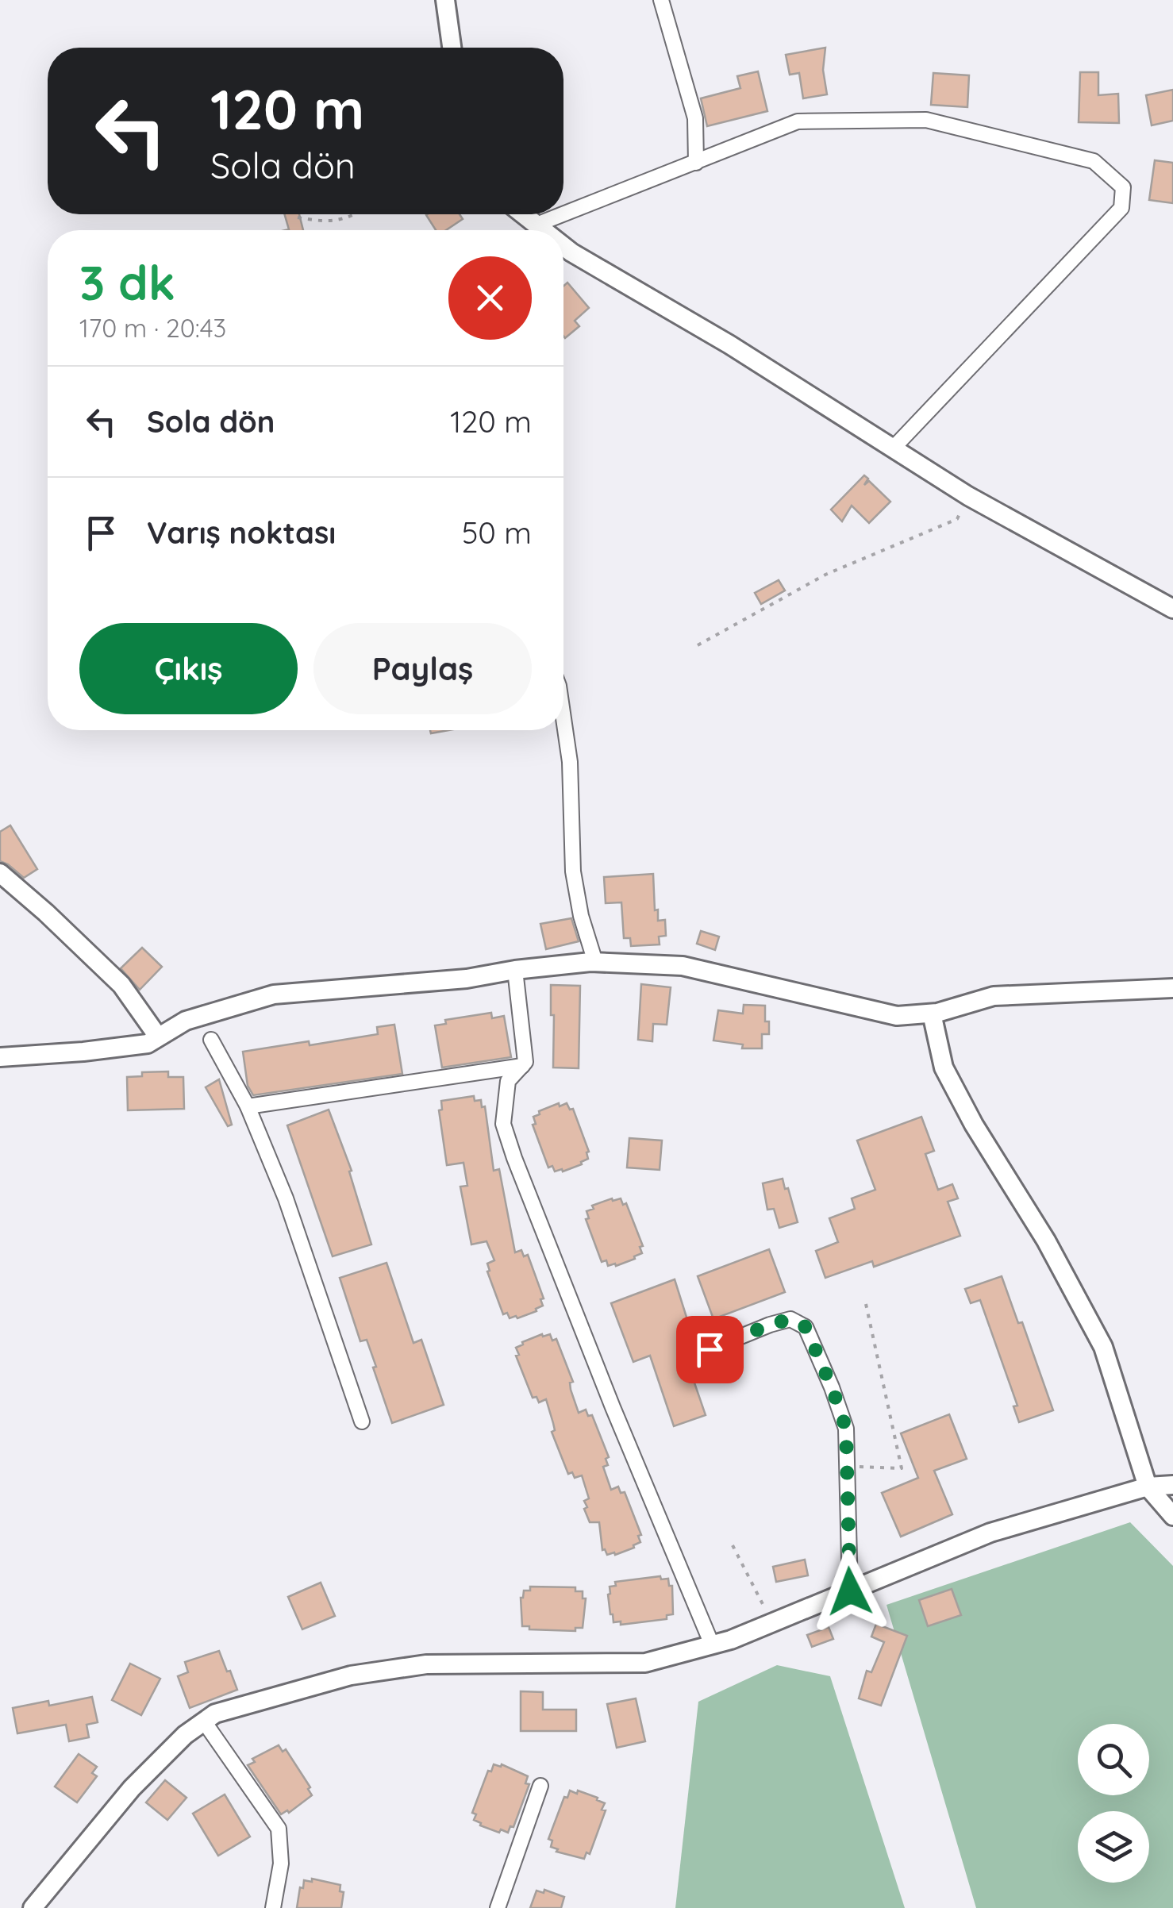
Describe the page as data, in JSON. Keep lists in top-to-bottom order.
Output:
{
  "page": {
    "turn": ["120 m", "Sola dön"],
    "heading": ["3 dk", "170 m · 20:43"],
    "list": [
      {
        "name": "Sola dön",
        "value": "120 m"
      },
      {
        "name": "Varış noktası",
        "value": "50 m"
      }
    ],
    "buttons": ["Çıkış", "Paylaş"]
  }
}
